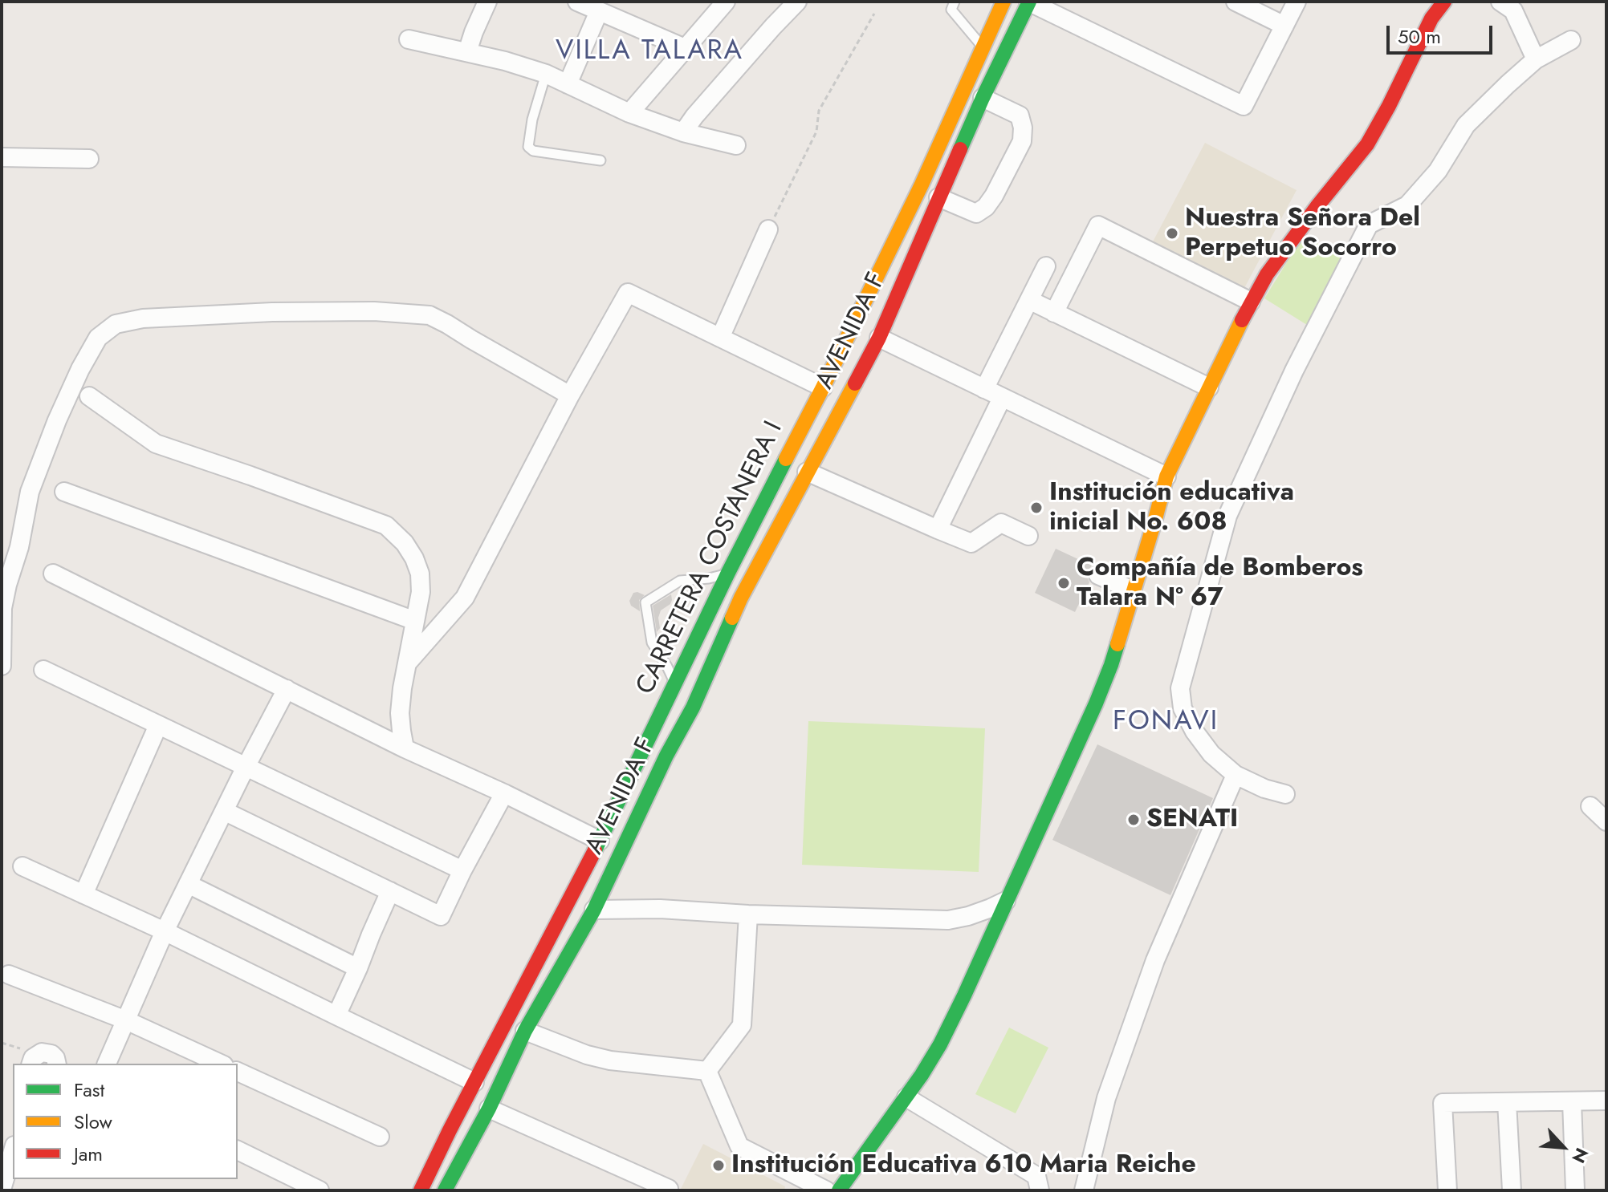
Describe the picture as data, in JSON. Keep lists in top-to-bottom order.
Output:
{
  "streets": {
    "street": ["AVENIDA F", "CARRETERA COSTANERA I"]
  },
  "districts": ["VILLA TALARA", "FONAVI"],
  "places": [
    "Nuestra Señora Del Perpetuo Socorro",
    "Institución educativa inicial No. 608",
    "Compañía de Bomberos Talara Nº 67",
    "SENATI",
    "Institución Educativa 610 Maria Reiche"
  ],
  "legend": ["Fast", "Slow", "Jam"],
  "scale_bar": "50 m",
  "north": "bottom right"
}
